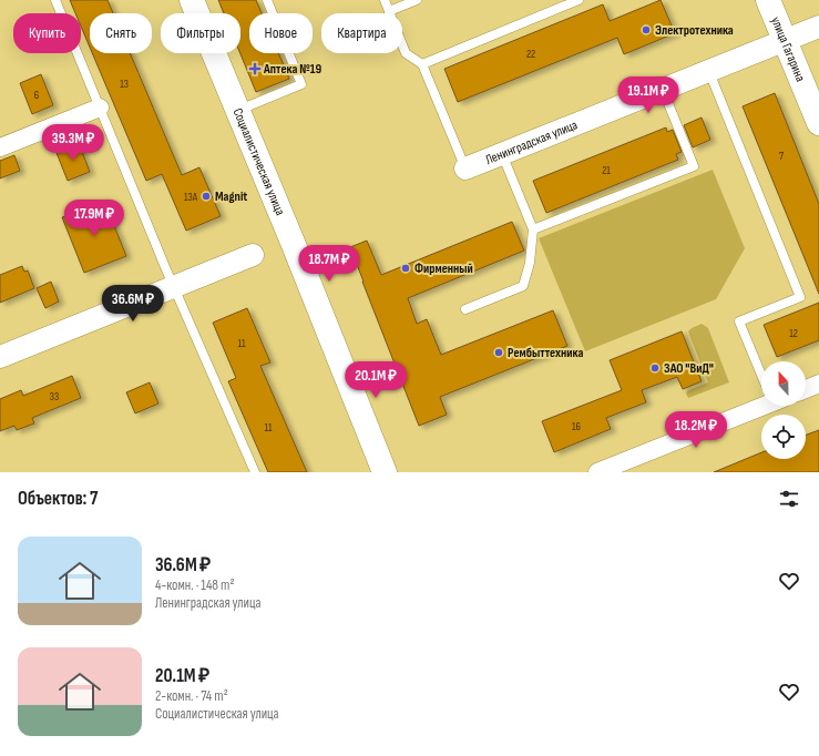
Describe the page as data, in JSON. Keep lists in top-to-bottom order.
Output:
{
  "streets": {
    "main road": ["улица Гагарина", "Социалистическая улица"],
    "street": ["Ленинградская улица"]
  },
  "crossings": [
    ["улица Гагарина", "Ленинградская улица"]
  ],
  "places": {
    "other": [
      "Электротехника",
      "Magnit",
      "Фирменный",
      "Рембыттехника",
      "ЗАО \"ВиД\""
    ],
    "health": ["Аптека №19"]
  },
  "house_numbers": [
    "22",
    "13",
    "6",
    "7",
    "21",
    "13А",
    "12",
    "11",
    "33",
    "16",
    "11"
  ],
  "north": "top",
  "page": {
    "chip": [
      "Купить",
      "Снять",
      "Фильтры",
      "Новое",
      "Квартира"
    ],
    "price": [
      "19.1M ₽",
      "39.3M ₽",
      "17.9M ₽",
      "18.7M ₽",
      "36.6M ₽",
      "20.1M ₽",
      "18.2M ₽"
    ],
    "heading": "Объектов: 7",
    "list": [
      {
        "name": "36.6M ₽",
        "note": "4-комн. · 148 m² · Ленинградская улица"
      },
      {
        "name": "20.1M ₽",
        "note": "2-комн. · 74 m² · Социалистическая улица"
      }
    ]
  }
}
